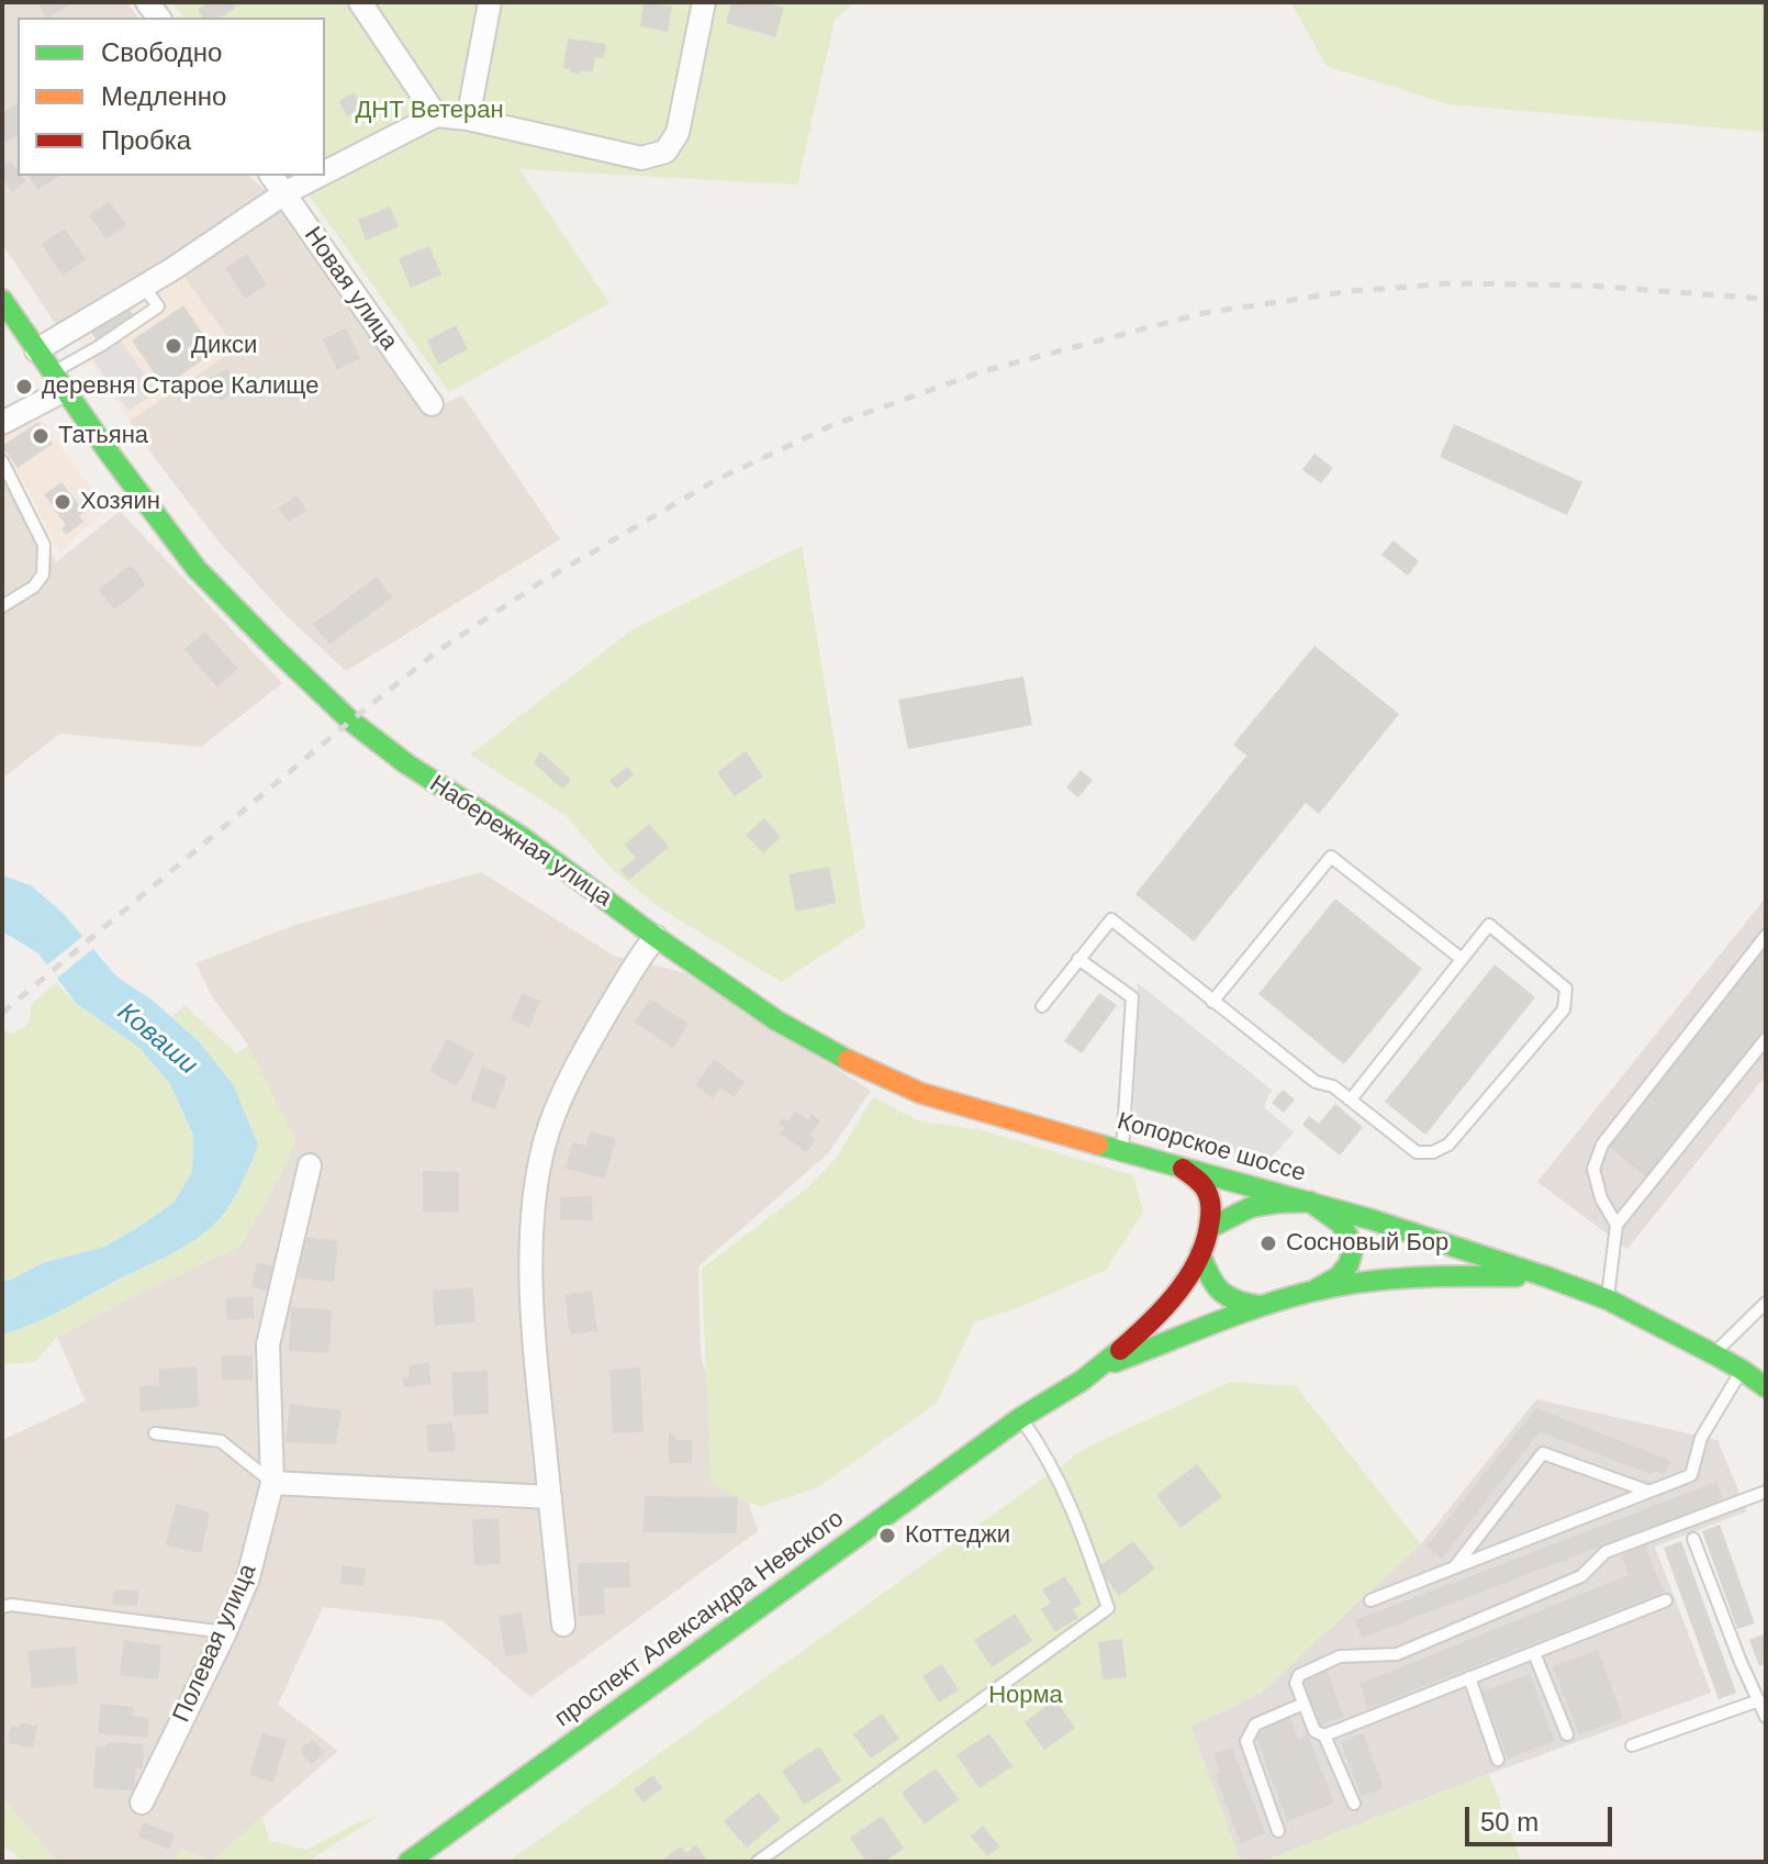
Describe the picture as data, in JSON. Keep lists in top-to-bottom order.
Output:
{
  "streets": {
    "main road": ["Набережная улица", "Копорское шоссе", "проспект Александра Невского"],
    "street": ["Новая улица", "Полевая улица"]
  },
  "crossings": [
    ["Набережная улица", "Копорское шоссе"]
  ],
  "water": ["Коваши"],
  "parks": ["ДНТ Ветеран", "Норма"],
  "places": [
    "Дикси",
    "деревня Старое Калище",
    "Татьяна",
    "Хозяин",
    "Сосновый Бор",
    "Коттеджи"
  ],
  "legend": ["Свободно", "Медленно", "Пробка"],
  "scale_bar": "50 m"
}
